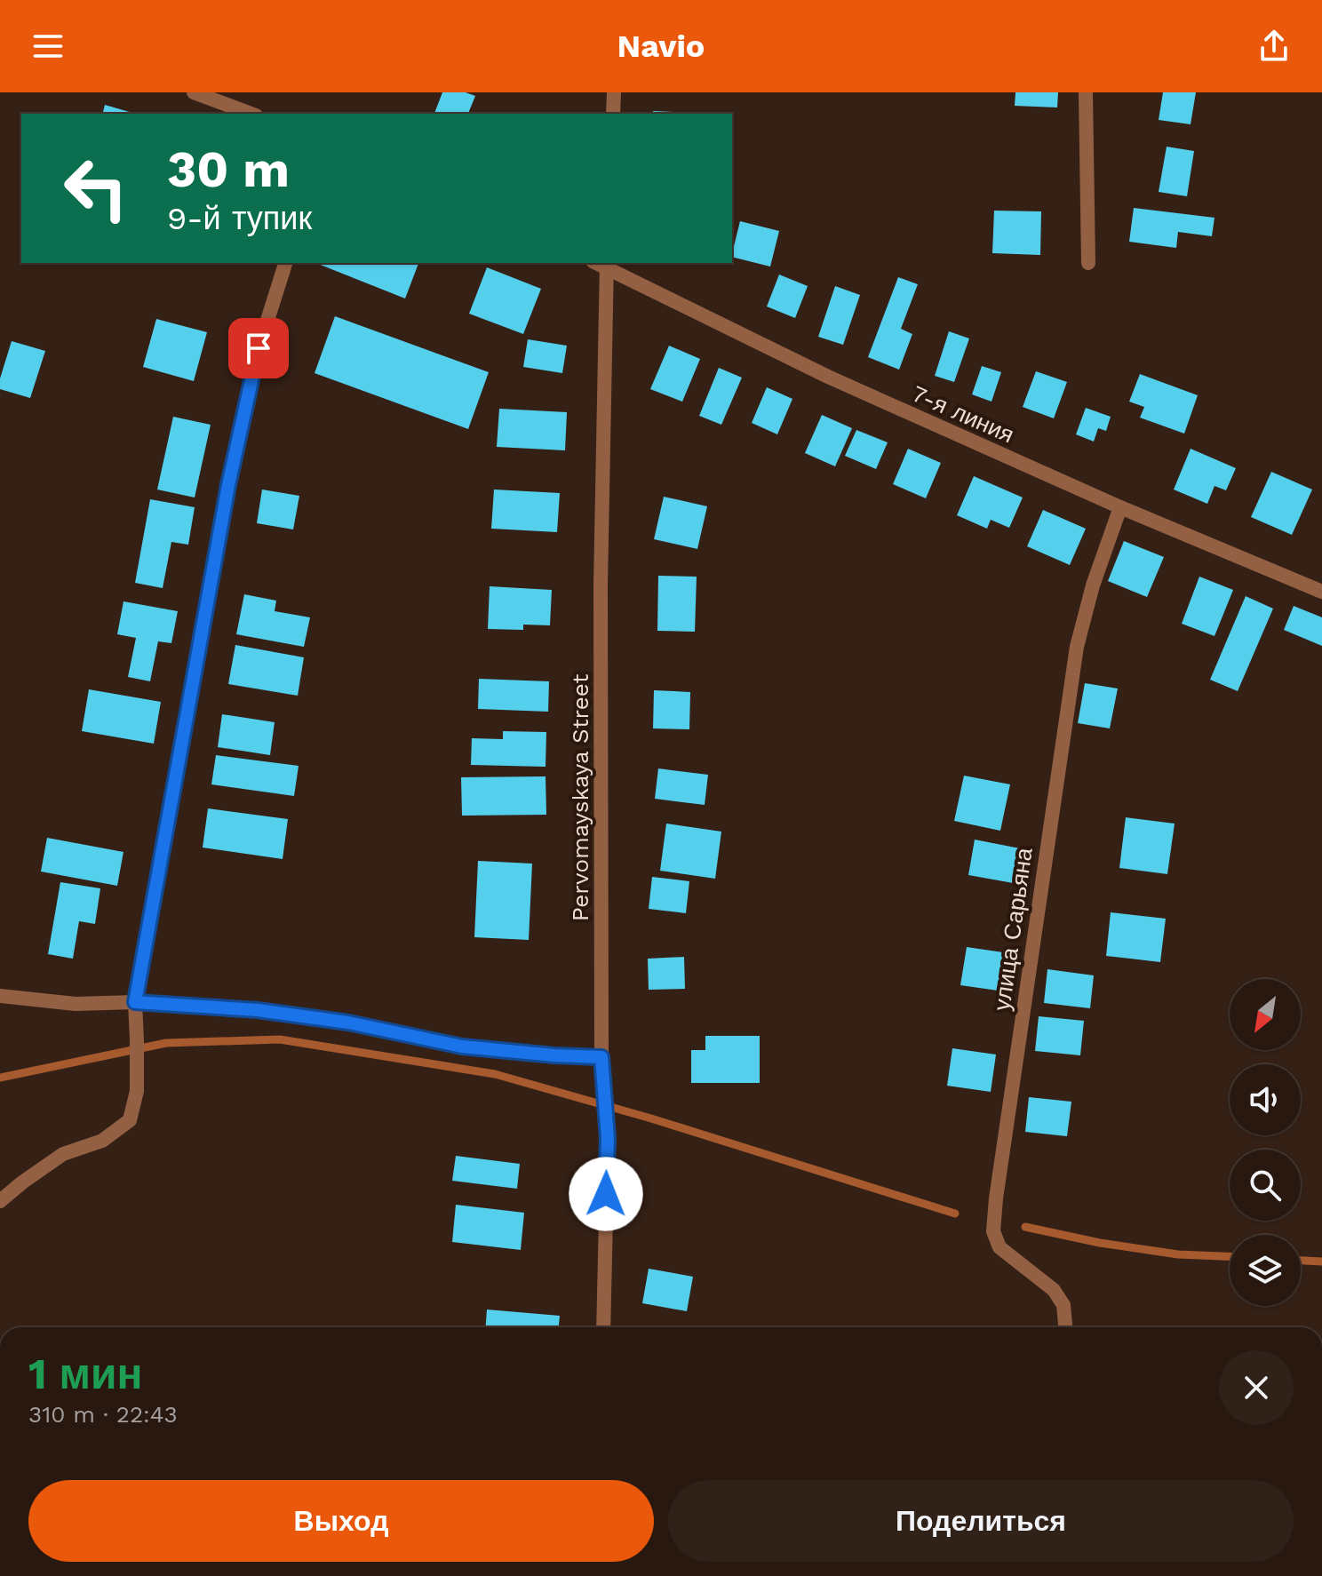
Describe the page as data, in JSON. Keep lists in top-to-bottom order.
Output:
{
  "streets": {
    "street": ["7-я линия", "Pervomayskaya Street", "улица Сарьяна"]
  },
  "crossings": [
    ["7-я линия", "Pervomayskaya Street"],
    ["7-я линия", "улица Сарьяна"]
  ],
  "north": "bottom left",
  "page": {
    "header": "Navio",
    "turn": ["30 m", "9-й тупик"],
    "heading": ["1 мин", "310 m · 22:43"],
    "buttons": ["Выход", "Поделиться"]
  }
}
